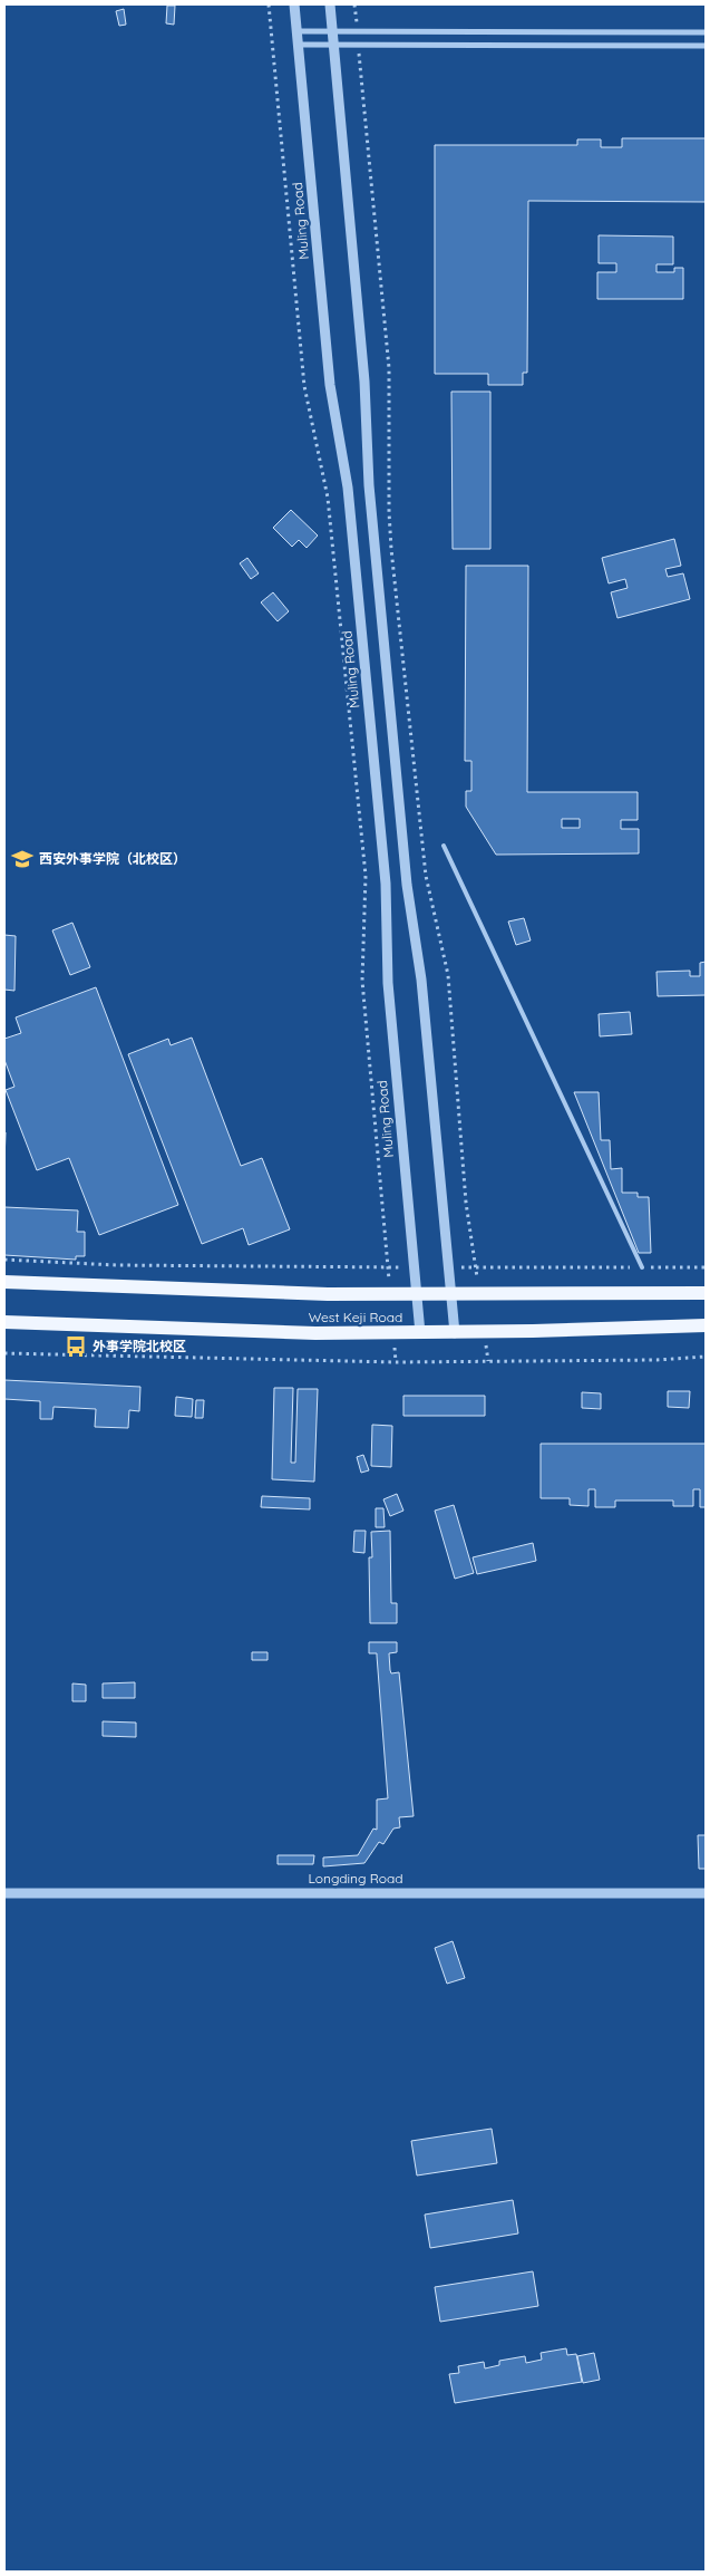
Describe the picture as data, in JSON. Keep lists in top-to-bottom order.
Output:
{
  "streets": {
    "main road": ["West Keji Road"],
    "street": ["Muling Road", "Longding Road"]
  },
  "crossings": [
    ["Muling Road", "West Keji Road"]
  ],
  "places": {
    "school or university": ["西安外事学院（北校区）"],
    "bus stop": ["外事学院北校区"]
  }
}
